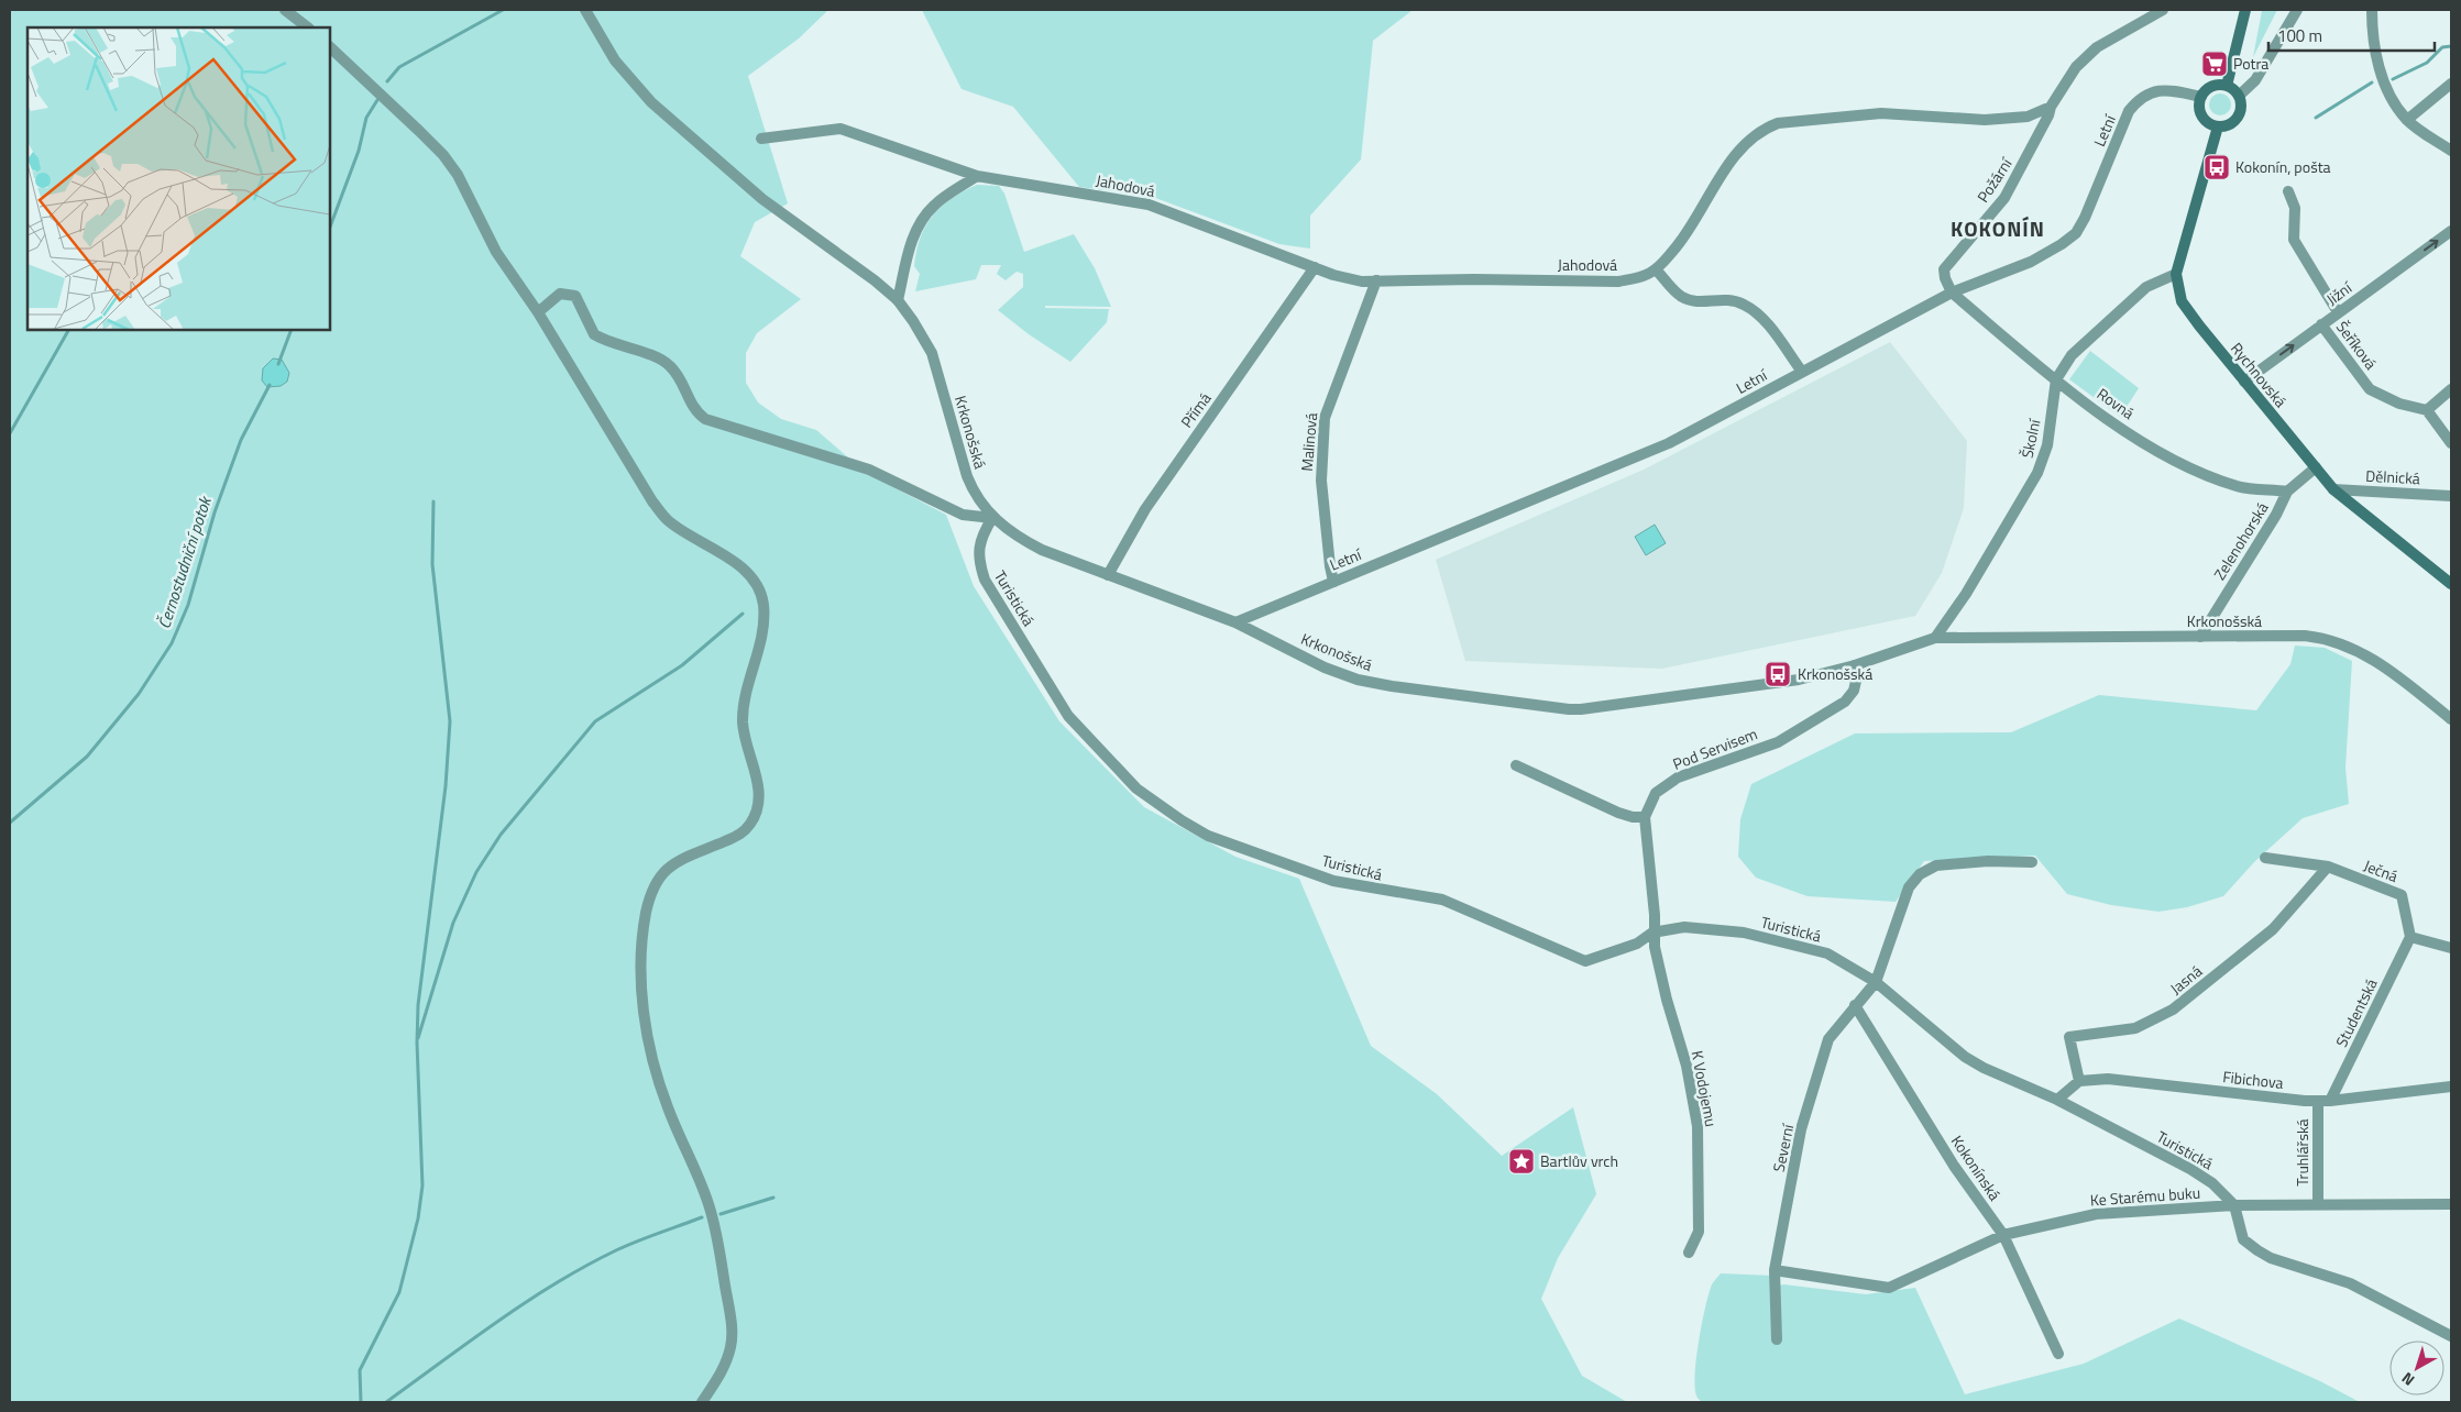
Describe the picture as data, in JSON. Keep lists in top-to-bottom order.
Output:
{
  "streets": {
    "main road": ["Rychnovská"],
    "street": [
      "Letní",
      "Požární",
      "Jahodová",
      "Jižní",
      "Šeříková",
      "Rovná",
      "Přímá",
      "Krkonošská",
      "Školní",
      "Malinová",
      "Dělnická",
      "Zelenohorská",
      "Turistická",
      "Pod Servisem",
      "Ječná",
      "Jasná",
      "Studentská",
      "Fibichova",
      "K Vodojemu",
      "Severní",
      "Truhlářská",
      "Kokonínská",
      "Ke Starému buku"
    ]
  },
  "crossings": [
    ["Letní", "Požární"],
    ["Letní", "Rychnovská"],
    ["Letní", "Rovná"],
    ["Letní", "Krkonošská"],
    ["Letní", "Malinová"],
    ["Požární", "Jahodová"],
    ["Požární", "Rovná"],
    ["Jahodová", "Přímá"],
    ["Jahodová", "Malinová"],
    ["Jižní", "Šeříková"],
    ["Jižní", "Rychnovská"],
    ["Rychnovská", "Školní"],
    ["Rychnovská", "Dělnická"],
    ["Rychnovská", "Zelenohorská"],
    ["Rovná", "Školní"],
    ["Rovná", "Zelenohorská"],
    ["Přímá", "Krkonošská"],
    ["Krkonošská", "Školní"],
    ["Krkonošská", "Zelenohorská"],
    ["Krkonošská", "Turistická"],
    ["Krkonošská", "Pod Servisem"],
    ["Turistická", "K Vodojemu"],
    ["Turistická", "Severní"],
    ["Turistická", "Ke Starému buku"],
    ["Ječná", "Jasná"],
    ["Ječná", "Studentská"],
    ["Jasná", "Fibichova"],
    ["Studentská", "Fibichova"],
    ["Fibichova", "Truhlářská"],
    ["Severní", "Kokonínská"],
    ["Severní", "Ke Starému buku"],
    ["Kokonínská", "Ke Starému buku"]
  ],
  "one_way": ["Jižní"],
  "districts": ["KOKONÍN"],
  "water": ["Černostudniční potok"],
  "places": {
    "supermarket": ["Potra"],
    "bus stop": ["Kokonín, pošta", "Krkonošská"],
    "place": ["Bartlův vrch"]
  },
  "scale_bar": "100 m",
  "north": "bottom left"
}
